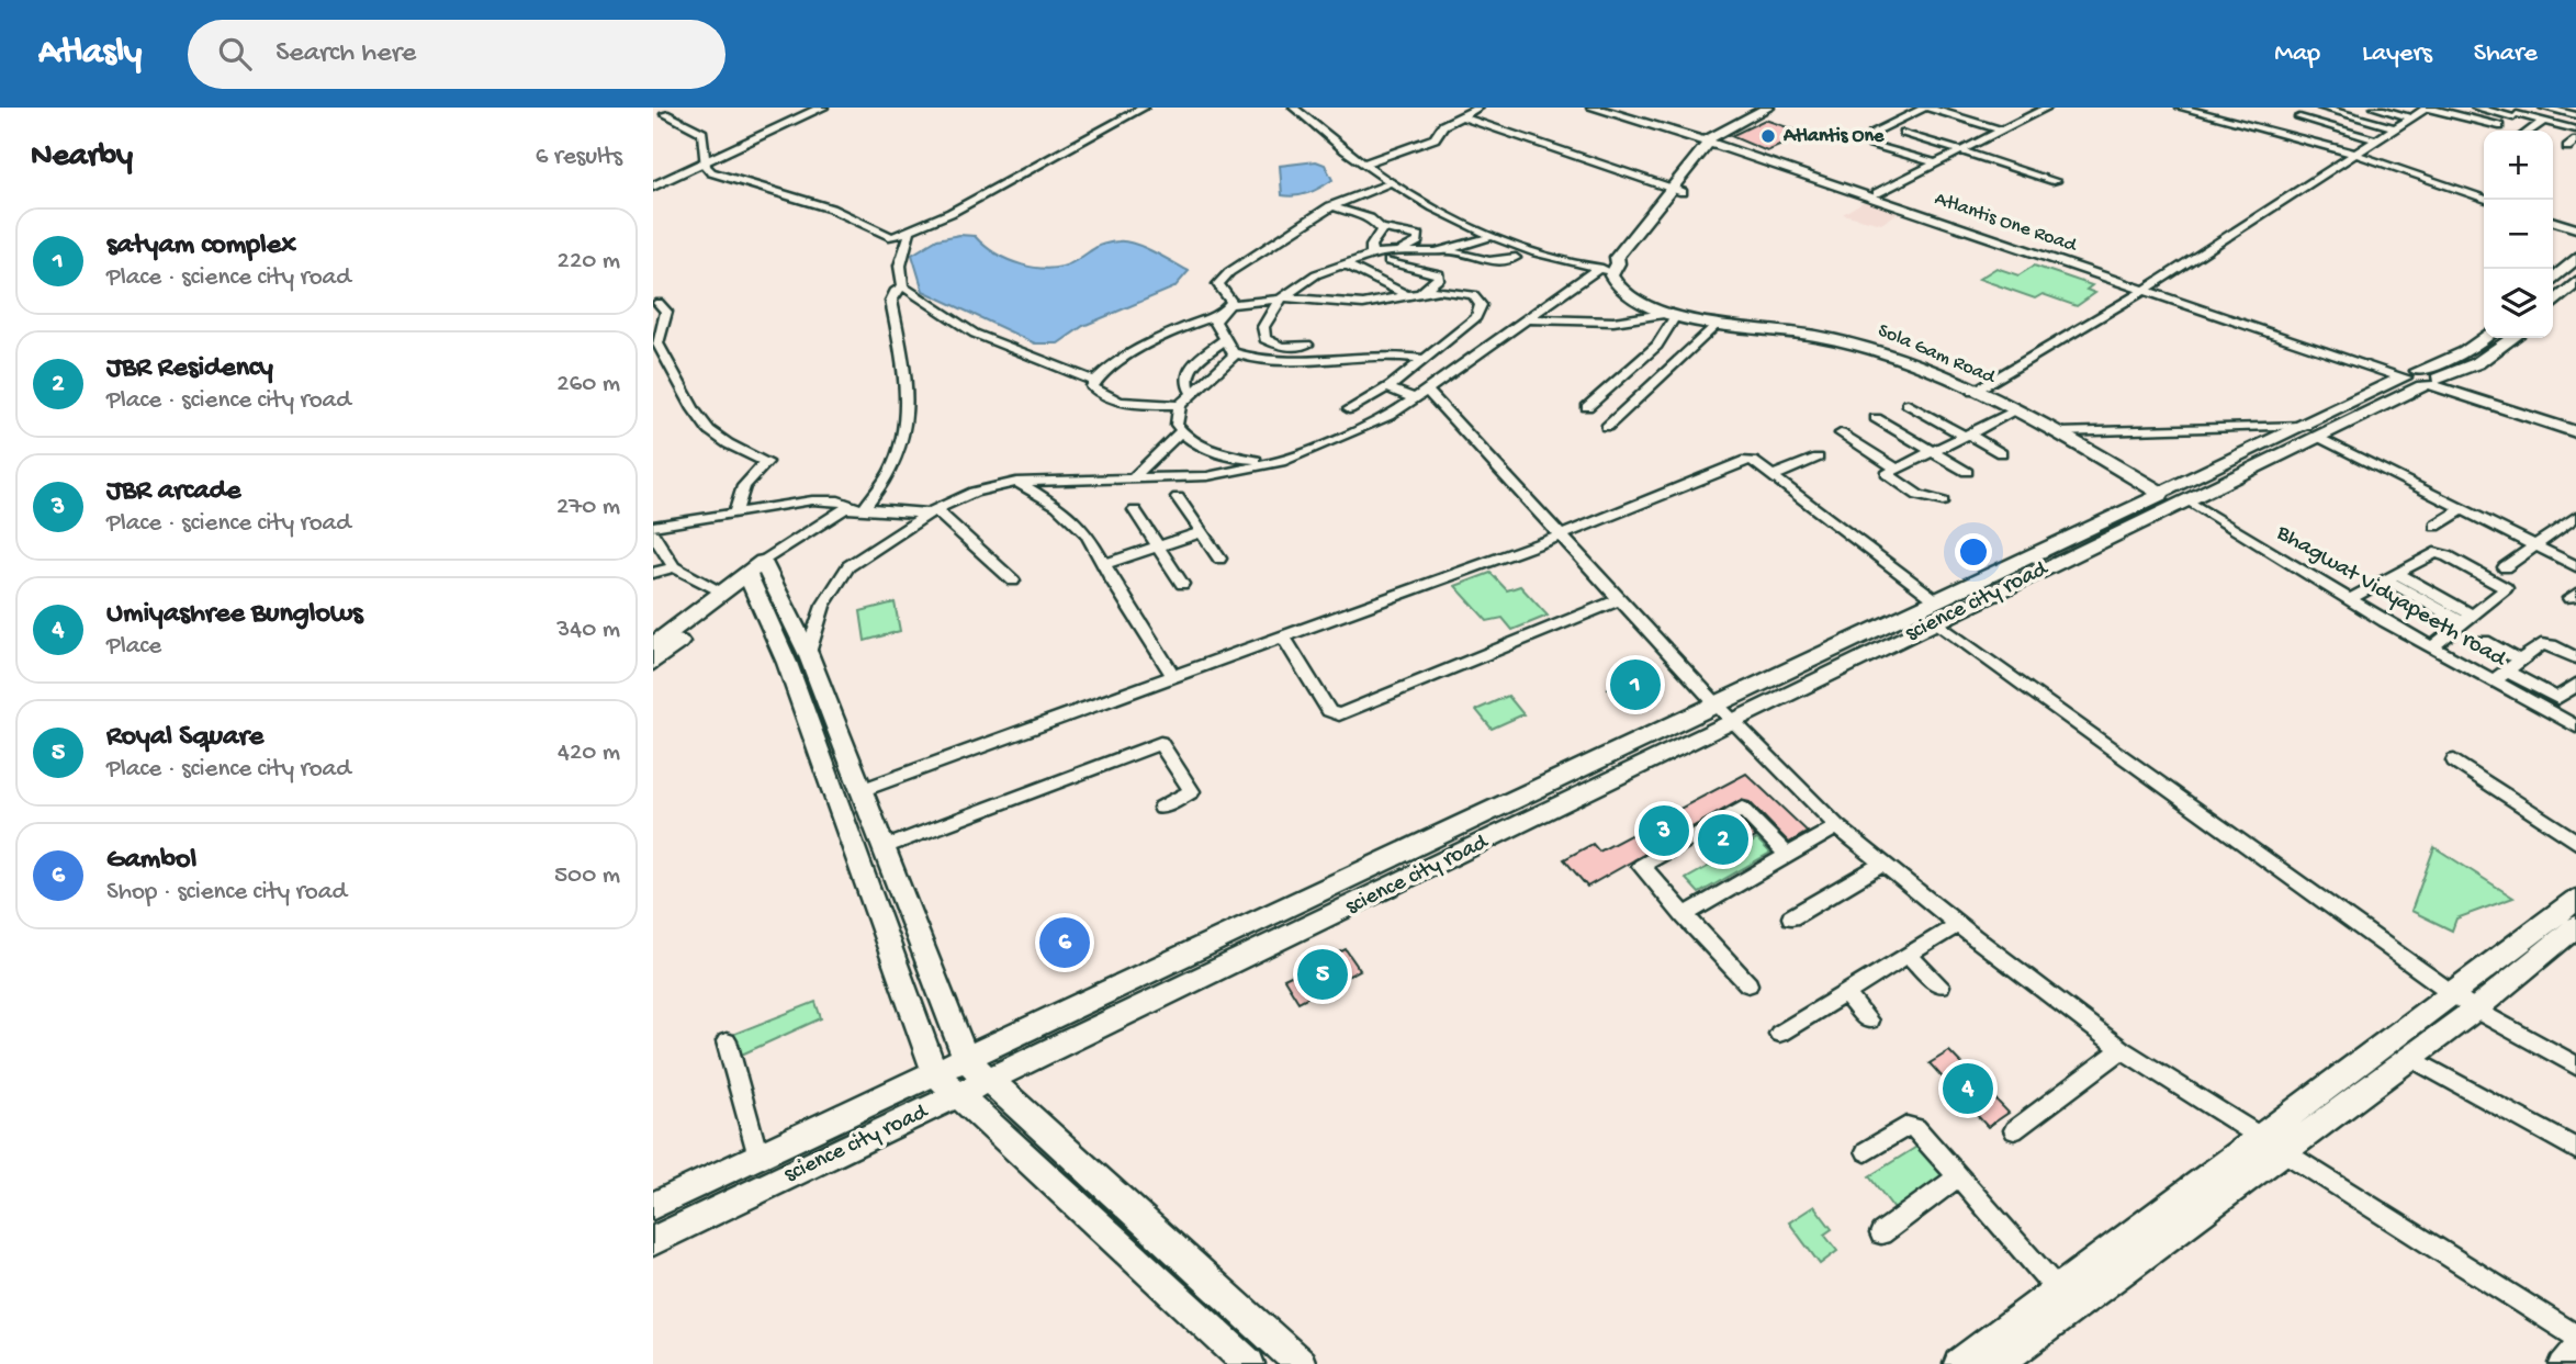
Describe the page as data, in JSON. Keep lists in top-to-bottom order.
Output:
{
  "streets": {
    "street": [
      "Atlantis One Road",
      "Sola Gam Road",
      "Bhagwat Vidyapeeth road",
      "science city road"
    ]
  },
  "crossings": [
    ["Sola Gam Road", "Bhagwat Vidyapeeth road"]
  ],
  "places": ["Atlantis One"],
  "page": {
    "header": "Atlasly",
    "search": "Search here",
    "nav": ["Map", "Layers", "Share"],
    "heading": ["Nearby", "6 results"],
    "map_buttons": ["+", "−"],
    "list": [
      {
        "mark": "1",
        "name": "satyam complex",
        "note": "Place · science city road",
        "value": "220 m"
      },
      {
        "mark": "2",
        "name": "JBR Residency",
        "note": "Place · science city road",
        "value": "260 m"
      },
      {
        "mark": "3",
        "name": "JBR arcade",
        "note": "Place · science city road",
        "value": "270 m"
      },
      {
        "mark": "4",
        "name": "Umiyashree Bunglows",
        "note": "Place",
        "value": "340 m"
      },
      {
        "mark": "5",
        "name": "Royal Square",
        "note": "Place · science city road",
        "value": "420 m"
      },
      {
        "mark": "6",
        "name": "Gambol",
        "note": "Shop · science city road",
        "value": "500 m"
      }
    ],
    "pins": [
      "1",
      "3",
      "2",
      "6",
      "5",
      "4"
    ]
  }
}
